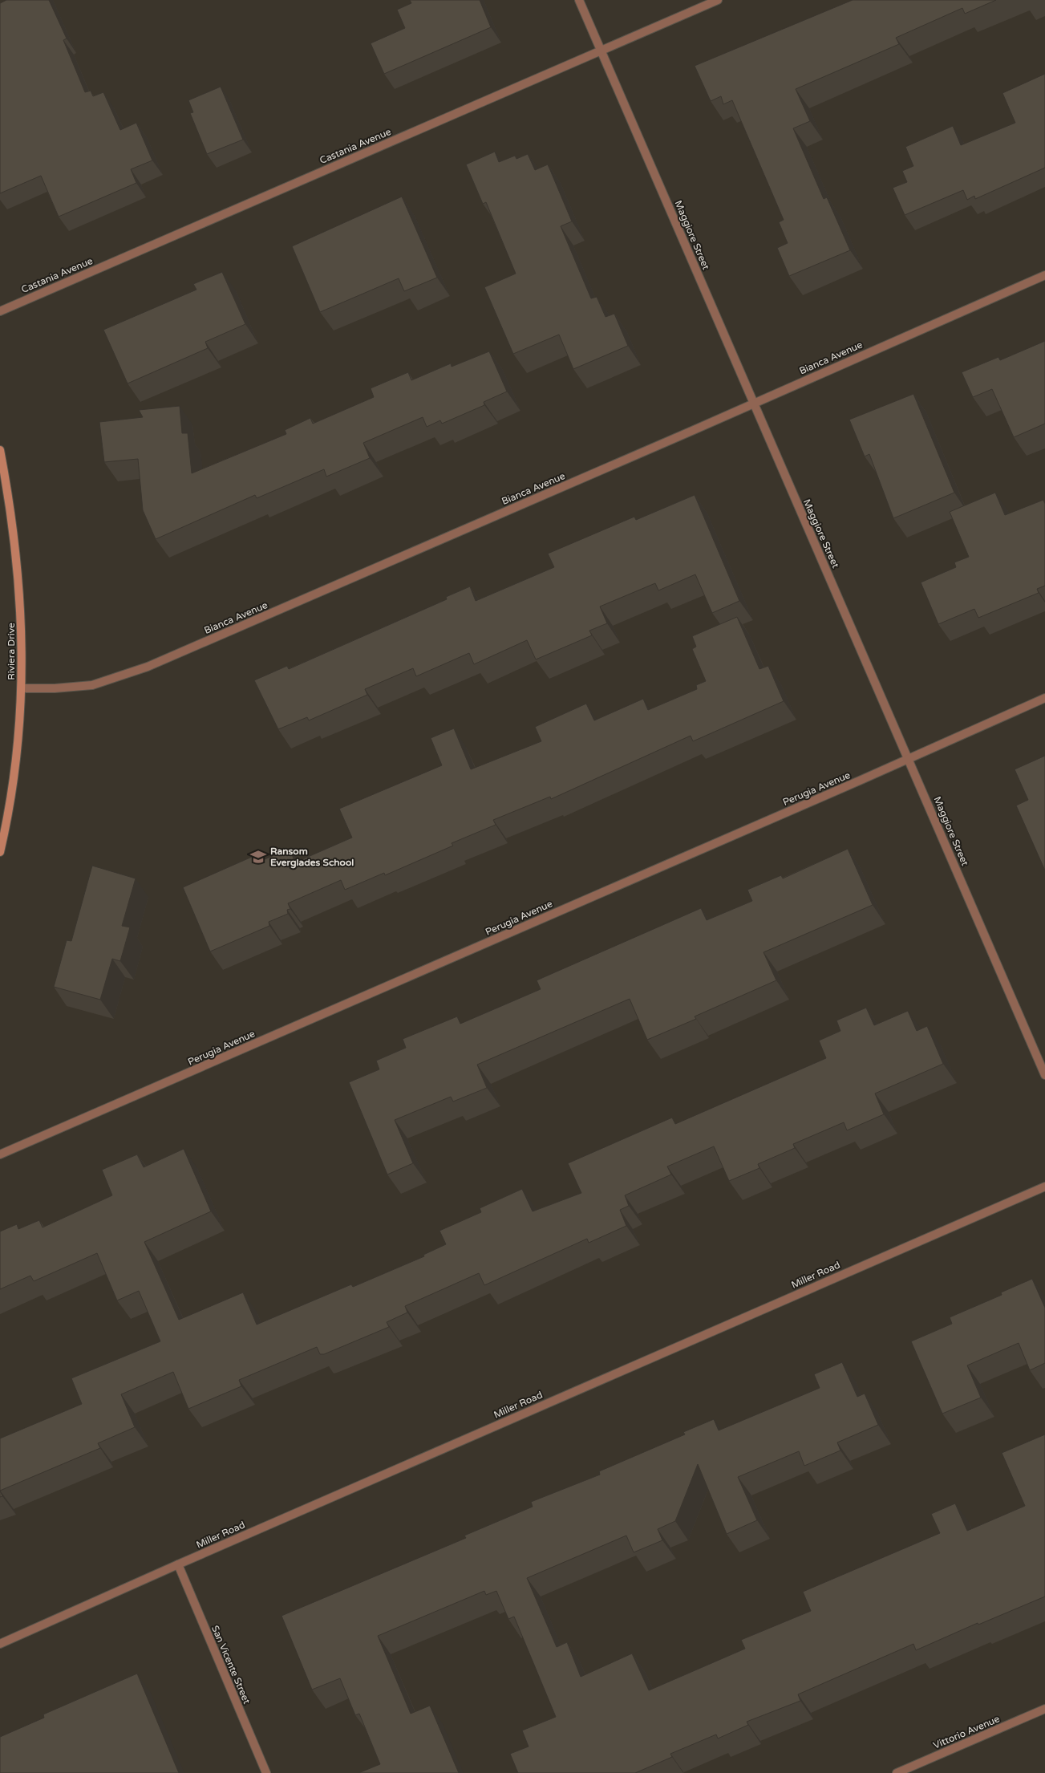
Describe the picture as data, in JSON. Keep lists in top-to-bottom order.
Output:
{
  "streets": {
    "street": [
      "Castania Avenue",
      "Maggiore Street",
      "Bianca Avenue",
      "Riviera Drive",
      "Perugia Avenue",
      "Miller Road",
      "San Vicente Street",
      "Vittorio Avenue"
    ]
  },
  "crossings": [
    ["Castania Avenue", "Maggiore Street"],
    ["Maggiore Street", "Bianca Avenue"],
    ["Maggiore Street", "Perugia Avenue"],
    ["Bianca Avenue", "Riviera Drive"],
    ["Miller Road", "San Vicente Street"]
  ],
  "places": {
    "school or university": ["Ransom Everglades School"]
  }
}
